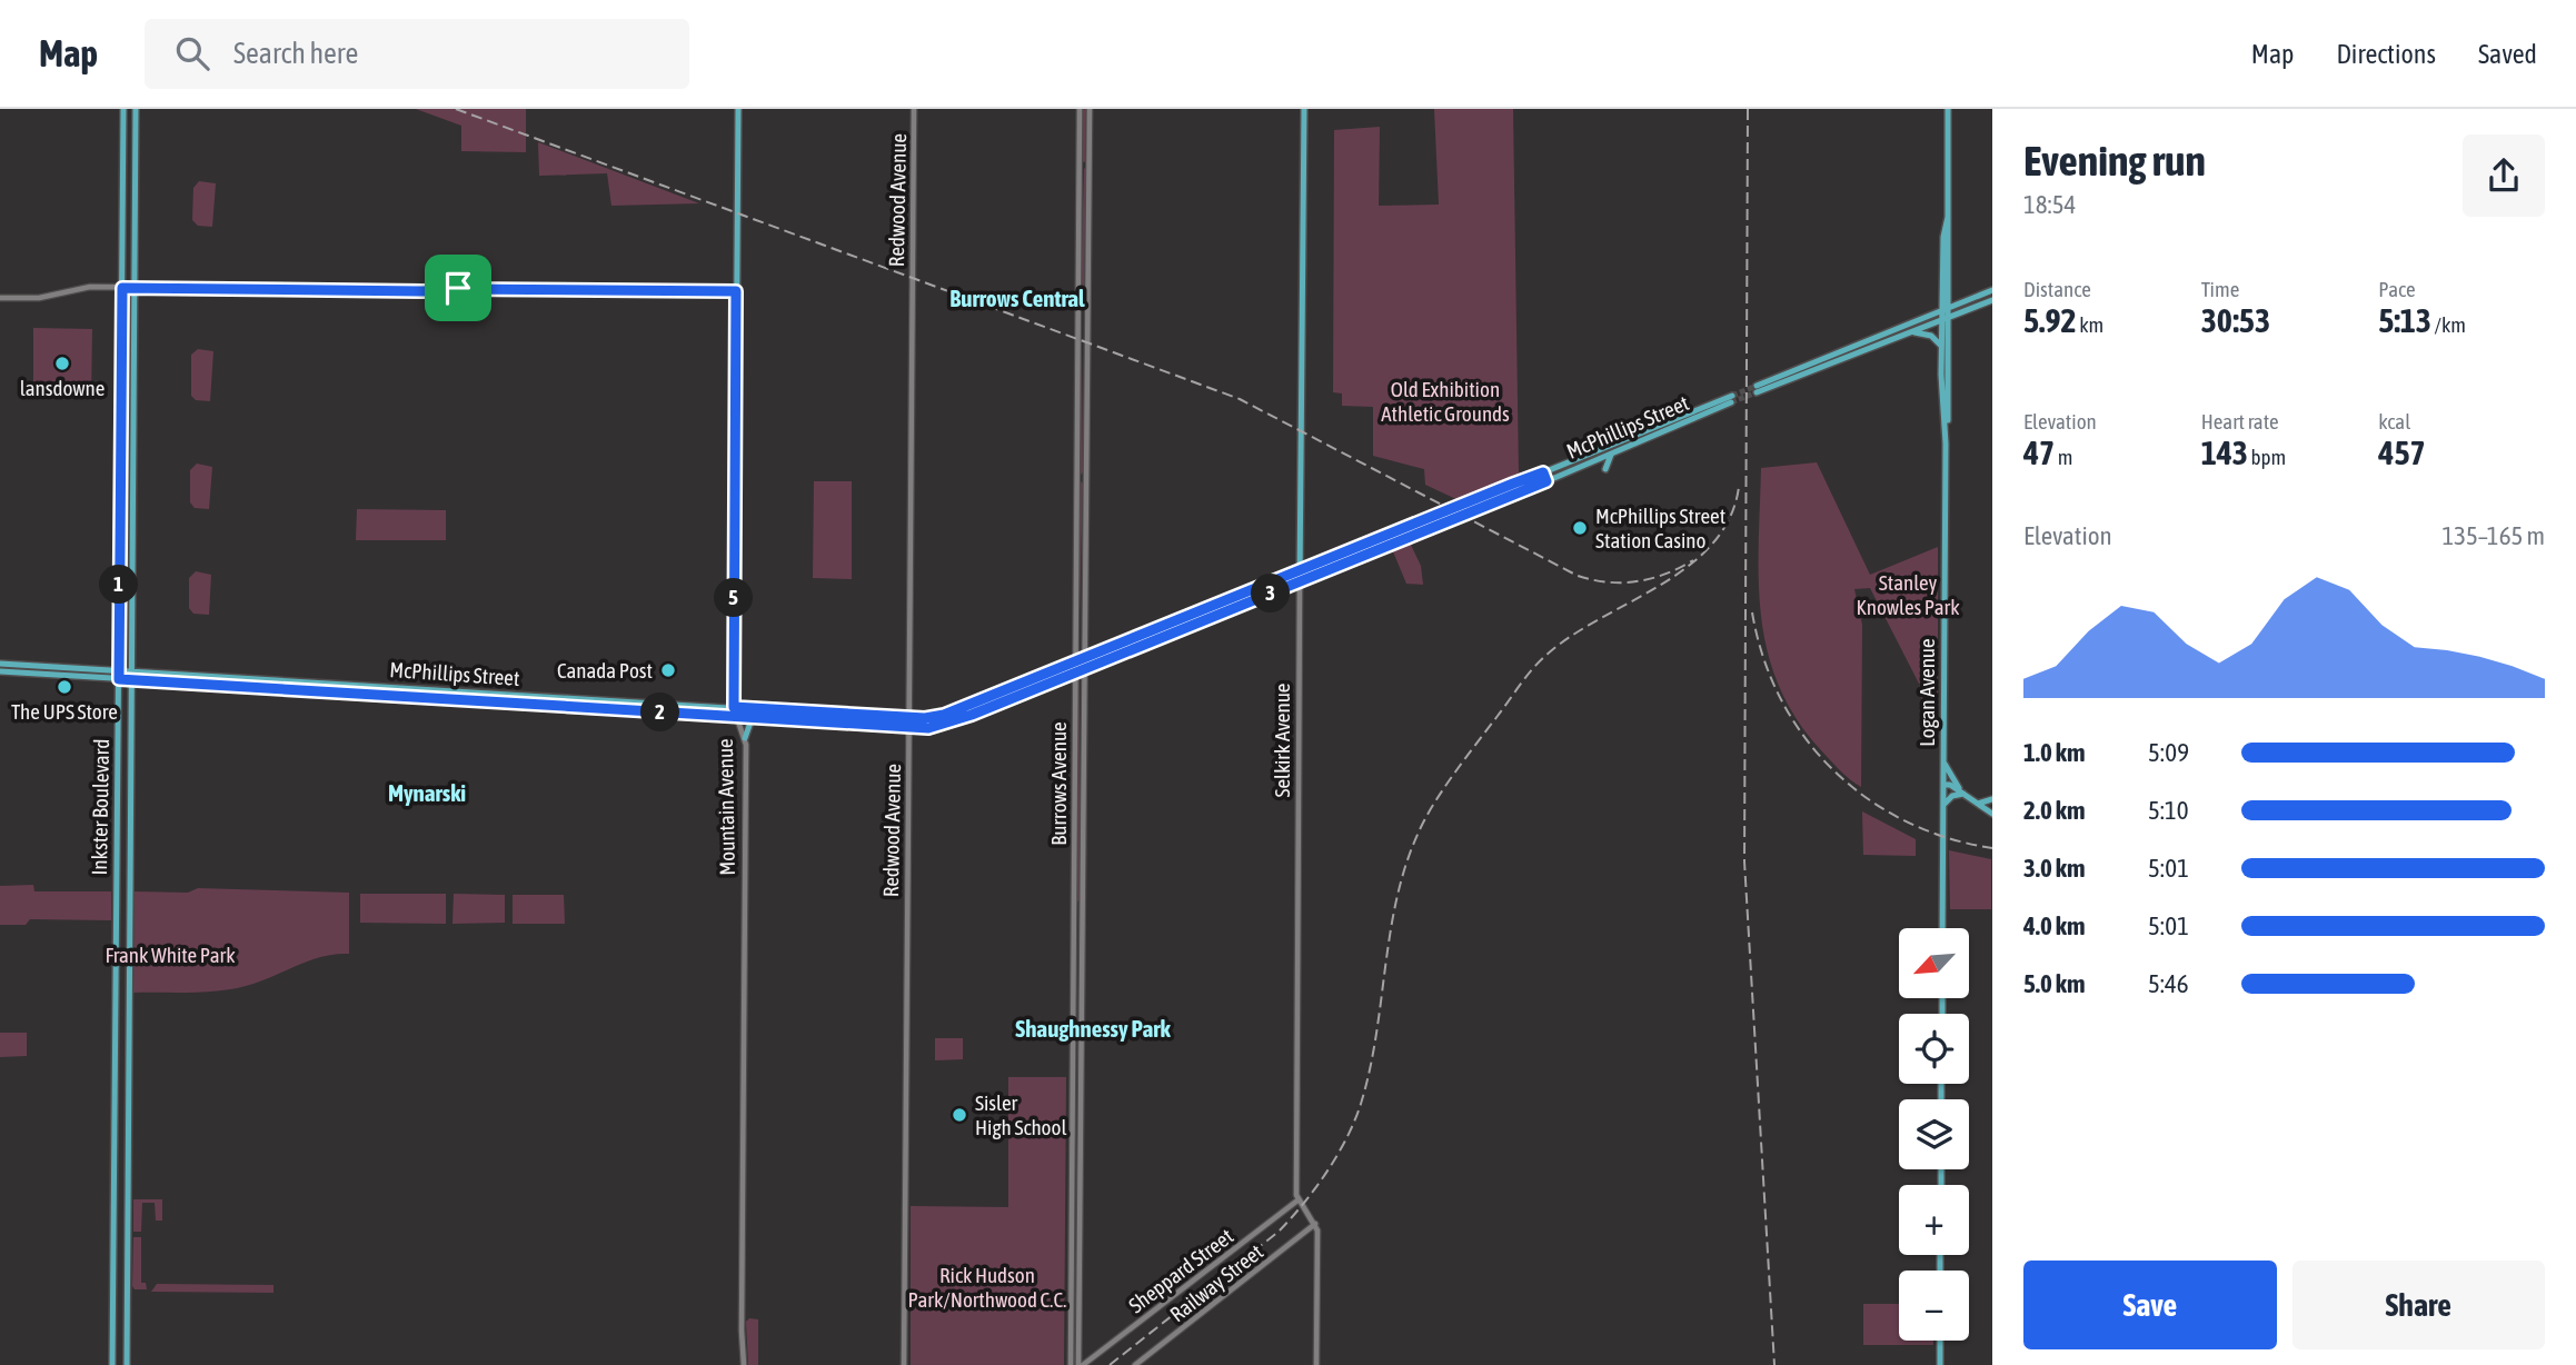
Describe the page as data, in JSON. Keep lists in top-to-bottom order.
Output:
{
  "streets": {
    "main road": [
      "McPhillips Street",
      "Logan Avenue",
      "Selkirk Avenue",
      "Inkster Boulevard",
      "Mountain Avenue"
    ],
    "street": [
      "Redwood Avenue",
      "Burrows Avenue",
      "Sheppard Street",
      "Railway Street"
    ]
  },
  "crossings": [
    ["Redwood Avenue", "McPhillips Street"],
    ["McPhillips Street", "Selkirk Avenue"],
    ["McPhillips Street", "Burrows Avenue"],
    ["McPhillips Street", "Inkster Boulevard"],
    ["McPhillips Street", "Mountain Avenue"],
    ["Selkirk Avenue", "Sheppard Street"],
    ["Burrows Avenue", "Sheppard Street"]
  ],
  "districts": ["Burrows Central", "Mynarski", "Shaughnessy Park"],
  "parks": [
    "Old Exhibition Athletic Grounds",
    "Stanley Knowles Park",
    "Frank White Park",
    "Rick Hudson Park/Northwood C.C."
  ],
  "places": [
    "lansdowne",
    "McPhillips Street Station Casino",
    "Canada Post",
    "The UPS Store",
    "Sisler High School"
  ],
  "north": "bottom left",
  "page": {
    "header": "Map",
    "search": "Search here",
    "nav": ["Map", "Directions", "Saved"],
    "heading": ["Evening run", "18:54"],
    "stats": [
      ["Distance", "5.92 km"],
      ["Time", "30:53"],
      ["Pace", "5:13 /km"],
      ["Elevation", "47 m"],
      ["Heart rate", "143 bpm"],
      ["kcal", "457"]
    ],
    "chart": ["Elevation", "135–165 m"],
    "pins": [
      "1",
      "3",
      "5",
      "2"
    ],
    "list": [
      {
        "name": "1.0 km",
        "note": "5:09"
      },
      {
        "name": "2.0 km",
        "note": "5:10"
      },
      {
        "name": "3.0 km",
        "note": "5:01"
      },
      {
        "name": "4.0 km",
        "note": "5:01"
      },
      {
        "name": "5.0 km",
        "note": "5:46"
      }
    ],
    "map_buttons": ["+", "−"],
    "buttons": ["Save", "Share"]
  }
}
